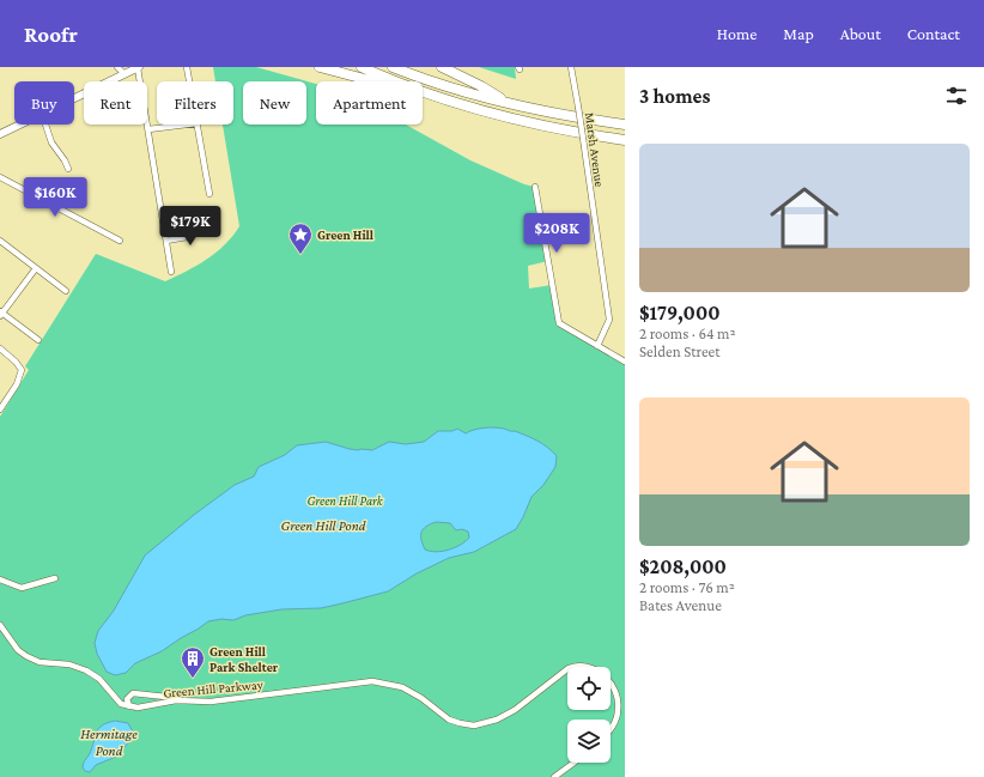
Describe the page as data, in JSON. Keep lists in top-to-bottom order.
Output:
{
  "streets": {
    "street": ["Marsh Avenue", "Green Hill Parkway"]
  },
  "water": ["Green Hill Pond", "Hermitage Pond"],
  "parks": ["Green Hill Park"],
  "places": {
    "place": ["Green Hill"],
    "building": ["Green Hill Park Shelter"]
  },
  "page": {
    "header": "Roofr",
    "nav": [
      "Home",
      "Map",
      "About",
      "Contact"
    ],
    "heading": "3 homes",
    "chip": [
      "Buy",
      "Rent",
      "Filters",
      "New",
      "Apartment"
    ],
    "list": [
      {
        "name": "$179,000",
        "note": "2 rooms · 64 m² · Selden Street"
      },
      {
        "name": "$208,000",
        "note": "2 rooms · 76 m² · Bates Avenue"
      }
    ],
    "price": ["$160K", "$179K", "$208K"]
  }
}
